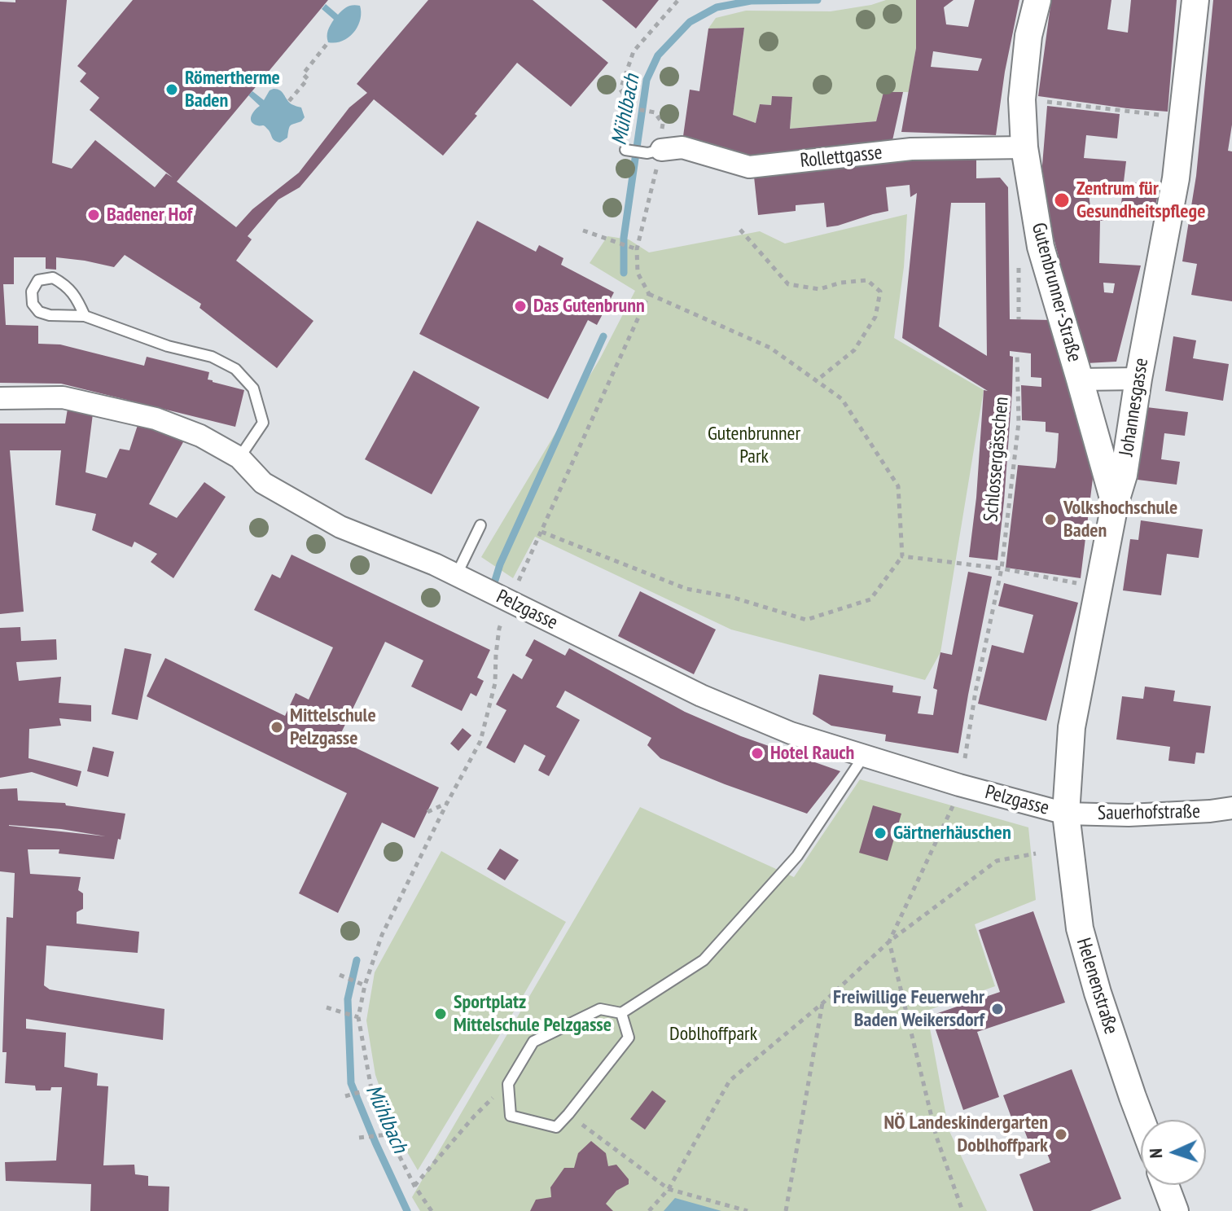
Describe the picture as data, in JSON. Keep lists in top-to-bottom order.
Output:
{
  "streets": {
    "street": [
      "Rollettgasse",
      "Gutenbrunner-Straße",
      "Johannesgasse",
      "Pelzgasse",
      "Sauerhofstraße",
      "Helenenstraße"
    ],
    "path": ["Schlossergässchen"]
  },
  "crossings": [
    ["Rollettgasse", "Gutenbrunner-Straße"],
    ["Gutenbrunner-Straße", "Johannesgasse"],
    ["Johannesgasse", "Pelzgasse"],
    ["Johannesgasse", "Sauerhofstraße"],
    ["Johannesgasse", "Helenenstraße"],
    ["Pelzgasse", "Sauerhofstraße"],
    ["Pelzgasse", "Helenenstraße"],
    ["Sauerhofstraße", "Helenenstraße"]
  ],
  "water": ["Mühlbach"],
  "parks": ["Gutenbrunner Park", "Doblhoffpark"],
  "places": [
    "Römertherme Baden",
    "Zentrum für Gesundheitspflege",
    "Badener Hof",
    "Das Gutenbrunn",
    "Volkshochschule Baden",
    "Mittelschule Pelzgasse",
    "Hotel Rauch",
    "Gärtnerhäuschen",
    "Freiwillige Feuerwehr Baden Weikersdorf",
    "Sportplatz Mittelschule Pelzgasse",
    "NÖ Landeskindergarten Doblhoffpark"
  ],
  "north": "left"
}
